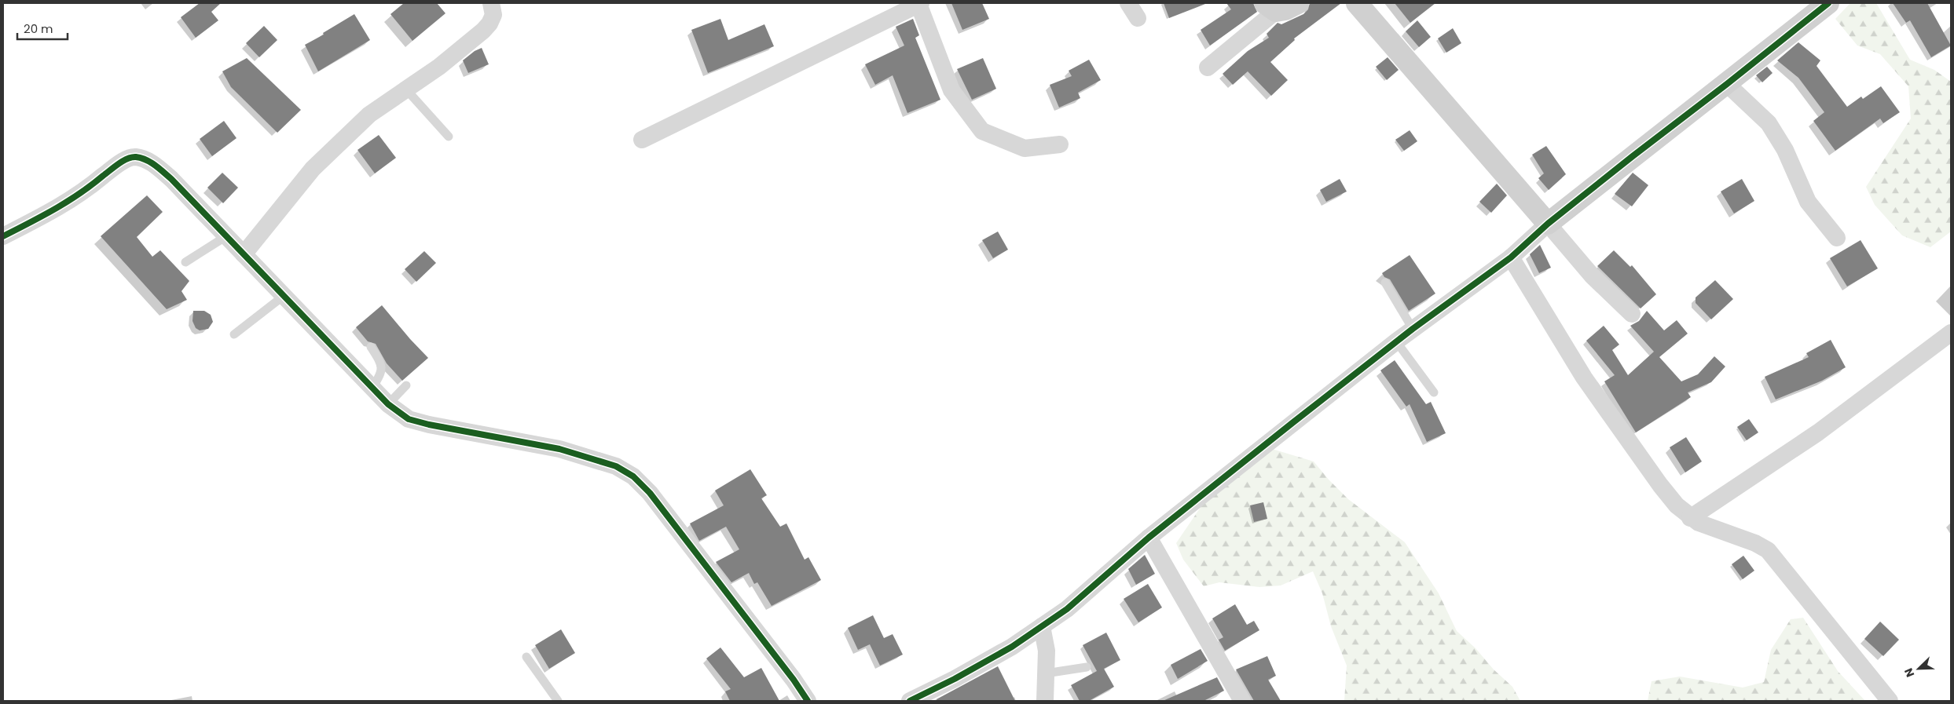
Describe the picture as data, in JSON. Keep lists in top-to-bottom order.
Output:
{
  "scale_bar": "20 m",
  "north": "bottom left"
}
